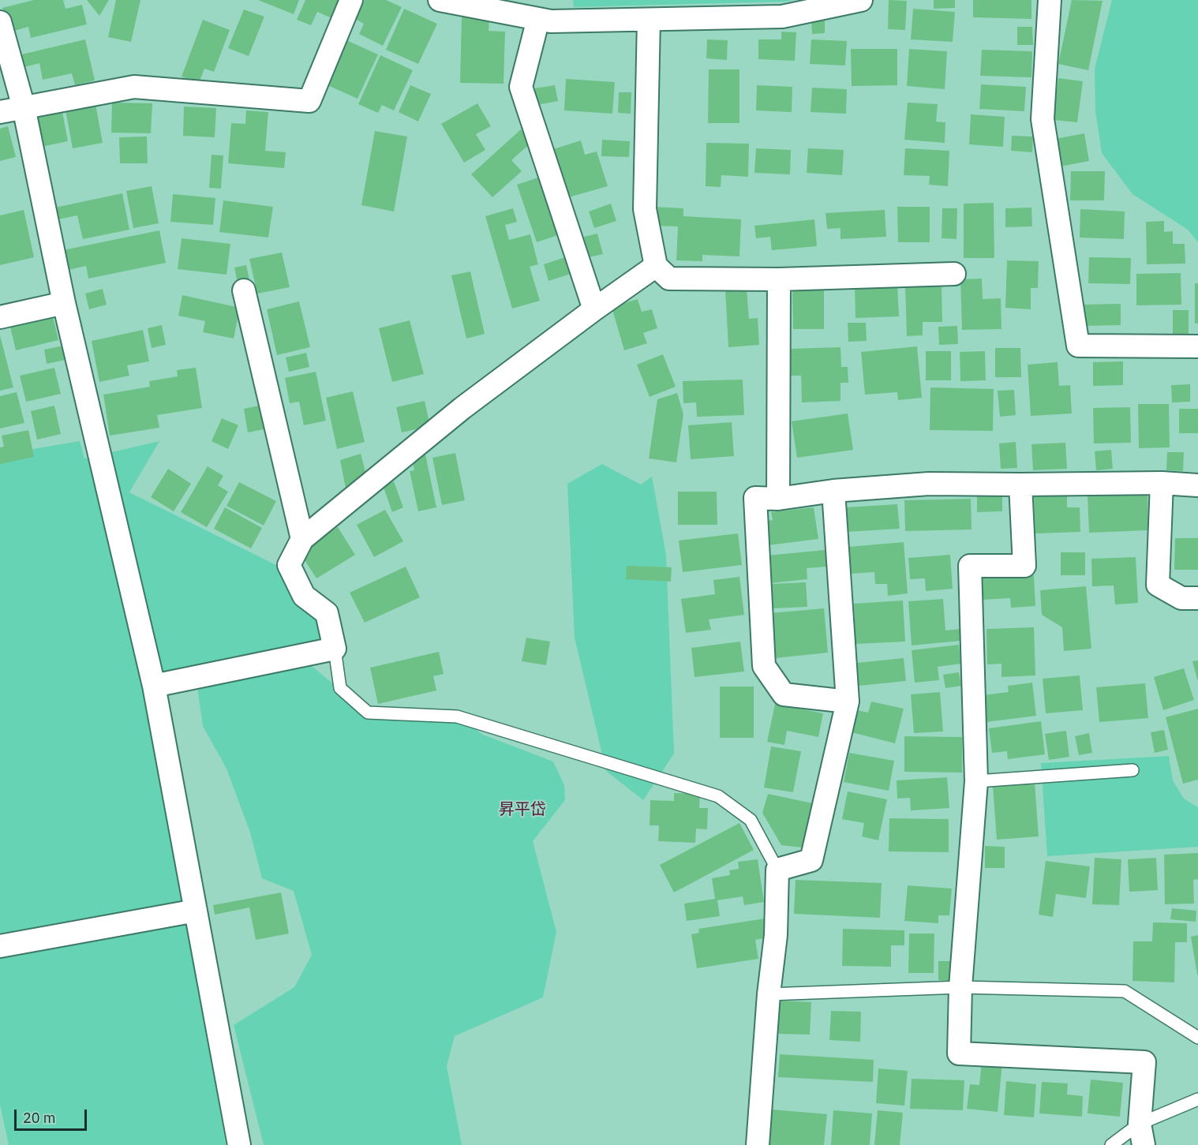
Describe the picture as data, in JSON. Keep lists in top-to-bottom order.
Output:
{
  "districts": ["昇平岱"],
  "scale_bar": "20 m"
}
